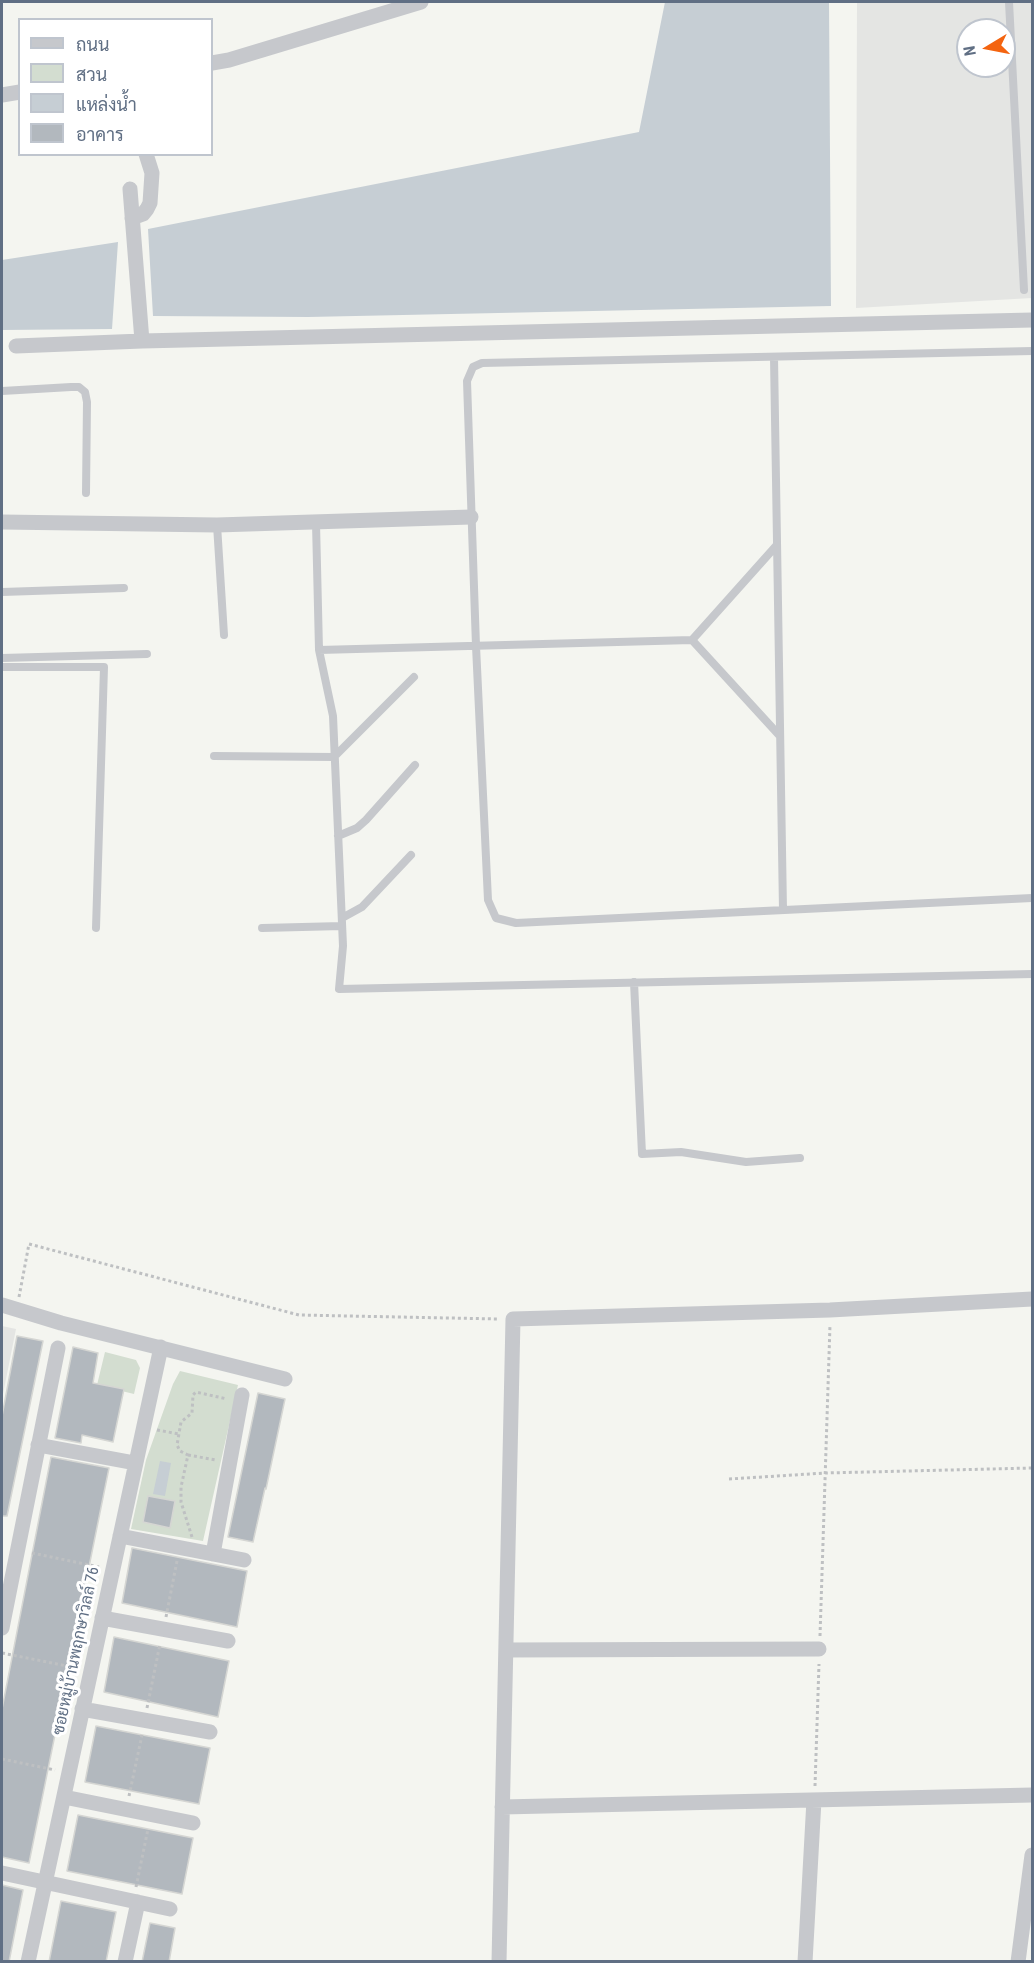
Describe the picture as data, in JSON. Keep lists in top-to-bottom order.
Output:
{
  "streets": {
    "street": ["ซอยหมู่บ้านพฤกษาวิลล์ 76"]
  },
  "legend": [
    "ถนน",
    "สวน",
    "แหล่งน้ำ",
    "อาคาร"
  ],
  "north": "left"
}
